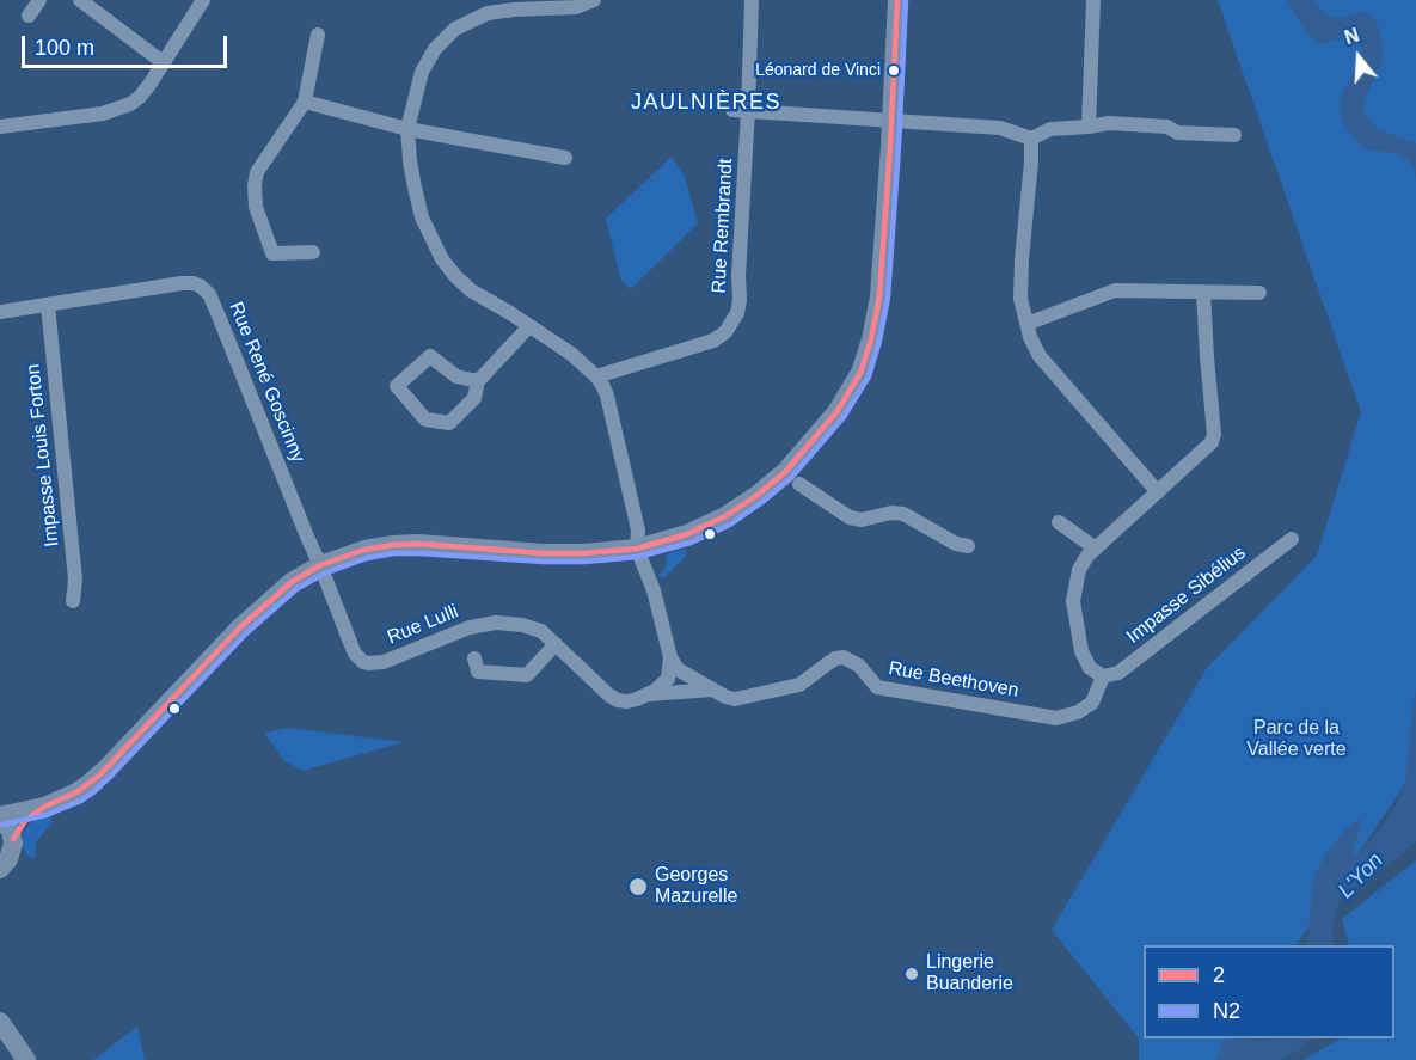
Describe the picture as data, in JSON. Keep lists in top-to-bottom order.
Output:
{
  "streets": {
    "street": [
      "Rue Rembrandt",
      "Rue René Goscinny",
      "Impasse Louis Forton",
      "Impasse Sibélius",
      "Rue Lulli",
      "Rue Beethoven"
    ]
  },
  "crossings": [
    ["Rue René Goscinny", "Impasse Louis Forton"],
    ["Rue René Goscinny", "Rue Lulli"],
    ["Impasse Sibélius", "Rue Beethoven"]
  ],
  "districts": ["JAULNIÈRES"],
  "water": ["L'Yon"],
  "parks": ["Parc de la Vallée verte"],
  "places": ["Léonard de Vinci", "Georges Mazurelle", "Lingerie Buanderie"],
  "lines": ["transit line 2", "transit line N2"],
  "legend": ["2", "N2"],
  "scale_bar": "100 m",
  "north": "top"
}
